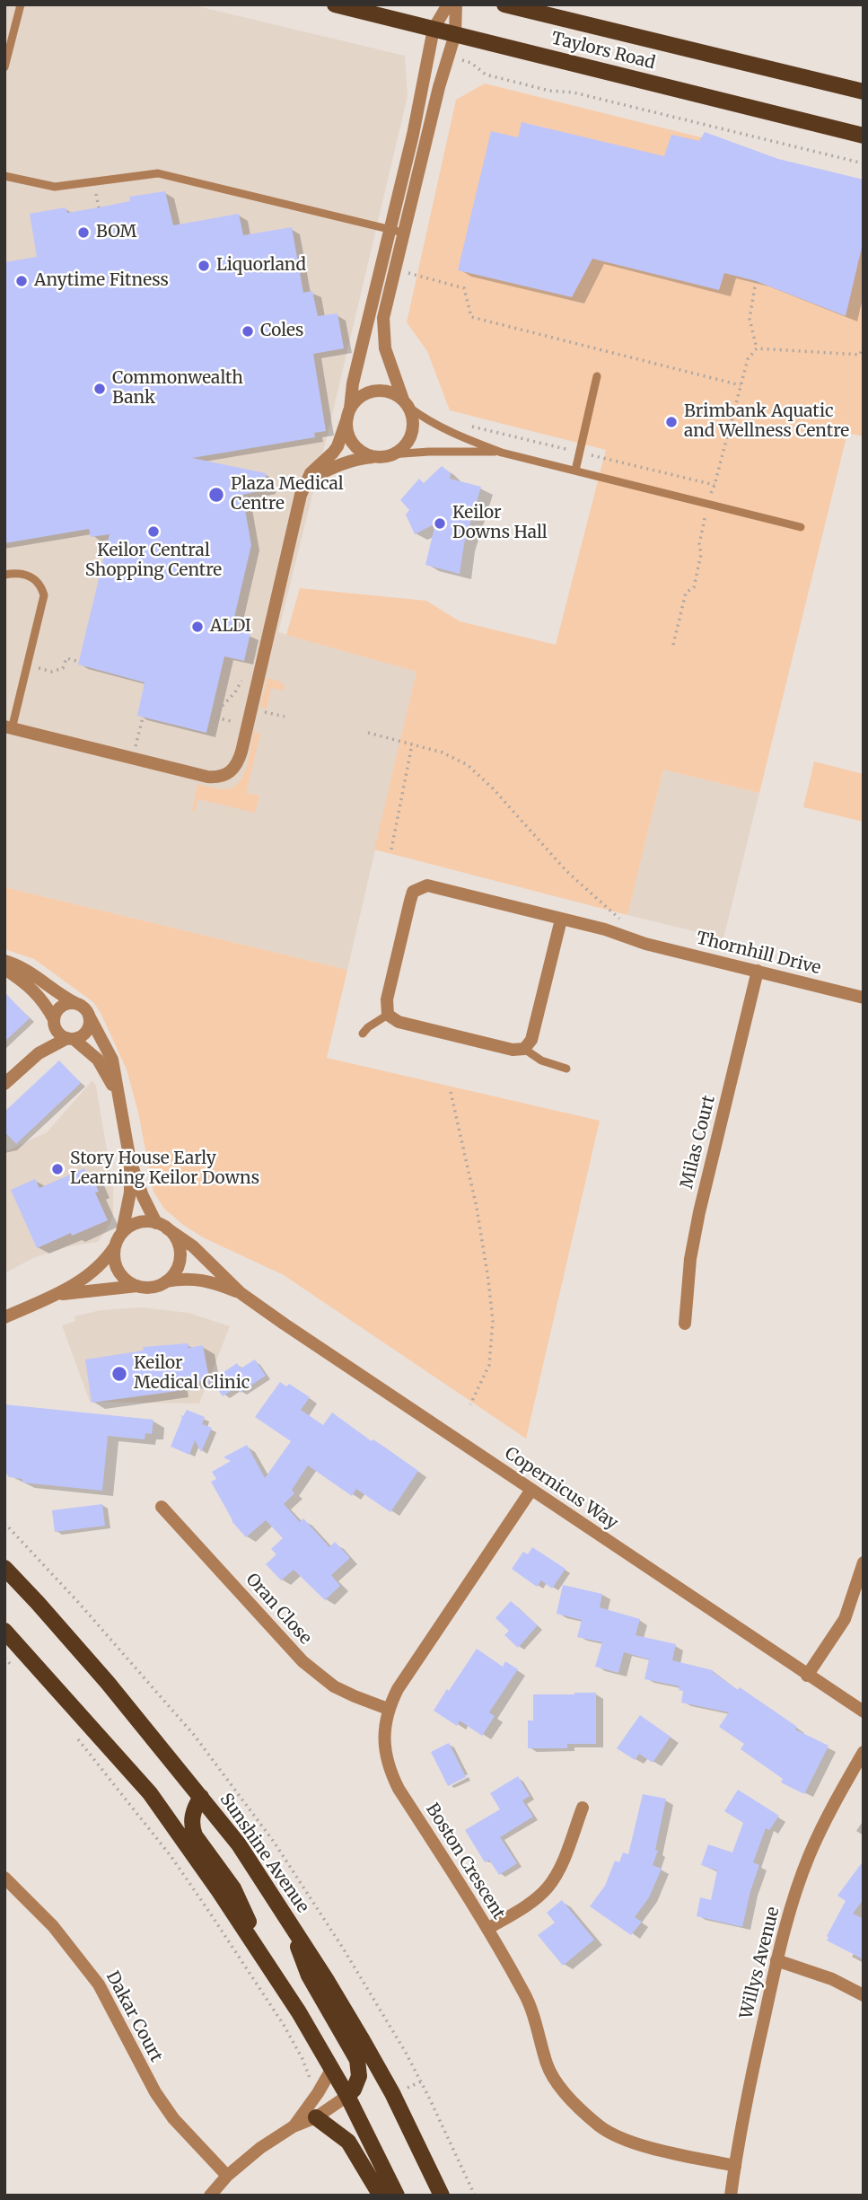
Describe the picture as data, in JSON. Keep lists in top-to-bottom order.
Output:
{
  "streets": {
    "main road": ["Taylors Road", "Sunshine Avenue"],
    "street": [
      "Thornhill Drive",
      "Milas Court",
      "Copernicus Way",
      "Oran Close",
      "Boston Crescent",
      "Willys Avenue",
      "Dakar Court"
    ]
  },
  "crossings": [
    ["Thornhill Drive", "Milas Court"],
    ["Copernicus Way", "Boston Crescent"],
    ["Oran Close", "Boston Crescent"],
    ["Boston Crescent", "Willys Avenue"]
  ],
  "places": [
    "BOM",
    "Liquorland",
    "Anytime Fitness",
    "Coles",
    "Commonwealth Bank",
    "Brimbank Aquatic and Wellness Centre",
    "Plaza Medical Centre",
    "Keilor Downs Hall",
    "Keilor Central Shopping Centre",
    "ALDI",
    "Story House Early Learning Keilor Downs",
    "Keilor Medical Clinic"
  ]
}
